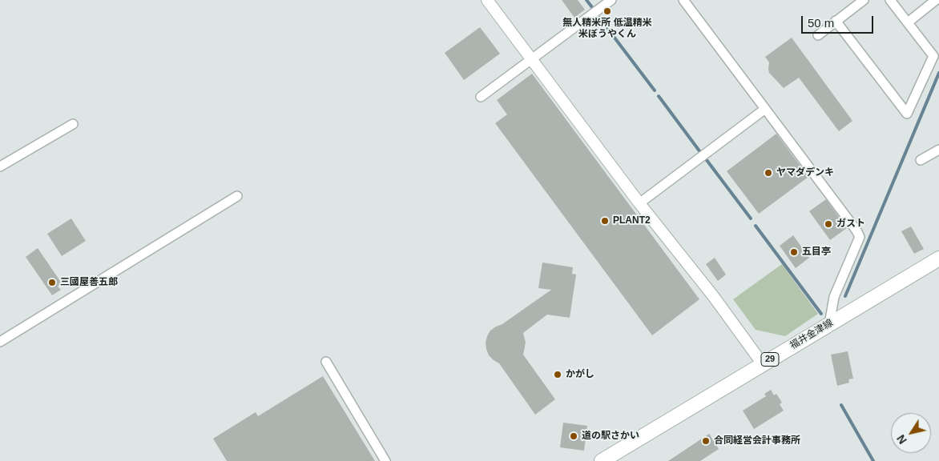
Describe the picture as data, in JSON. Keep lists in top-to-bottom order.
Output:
{
  "streets": {
    "main road": ["福井金津線", "29"]
  },
  "places": [
    "無人精米所 低温精米 米ぼうやくん",
    "ヤマダデンキ",
    "PLANT2",
    "ガスト",
    "五目亭",
    "三國屋善五郎",
    "かがし",
    "道の駅さかい",
    "合同経営会計事務所"
  ],
  "scale_bar": "50 m",
  "north": "bottom left"
}
